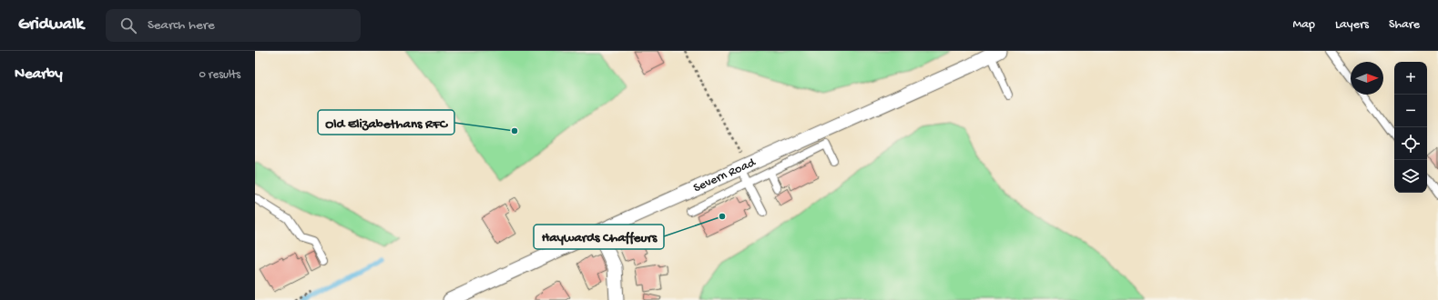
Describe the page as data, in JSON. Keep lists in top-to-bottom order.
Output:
{
  "streets": {
    "street": ["Severn Road"]
  },
  "places": ["Old Elizabethans RFC", "Haywards Chaffeurs"],
  "north": "right",
  "page": {
    "header": "Gridwalk",
    "search": "Search here",
    "nav": ["Map", "Layers", "Share"],
    "heading": ["Nearby", "0 results"],
    "map_buttons": ["+", "−"]
  }
}
